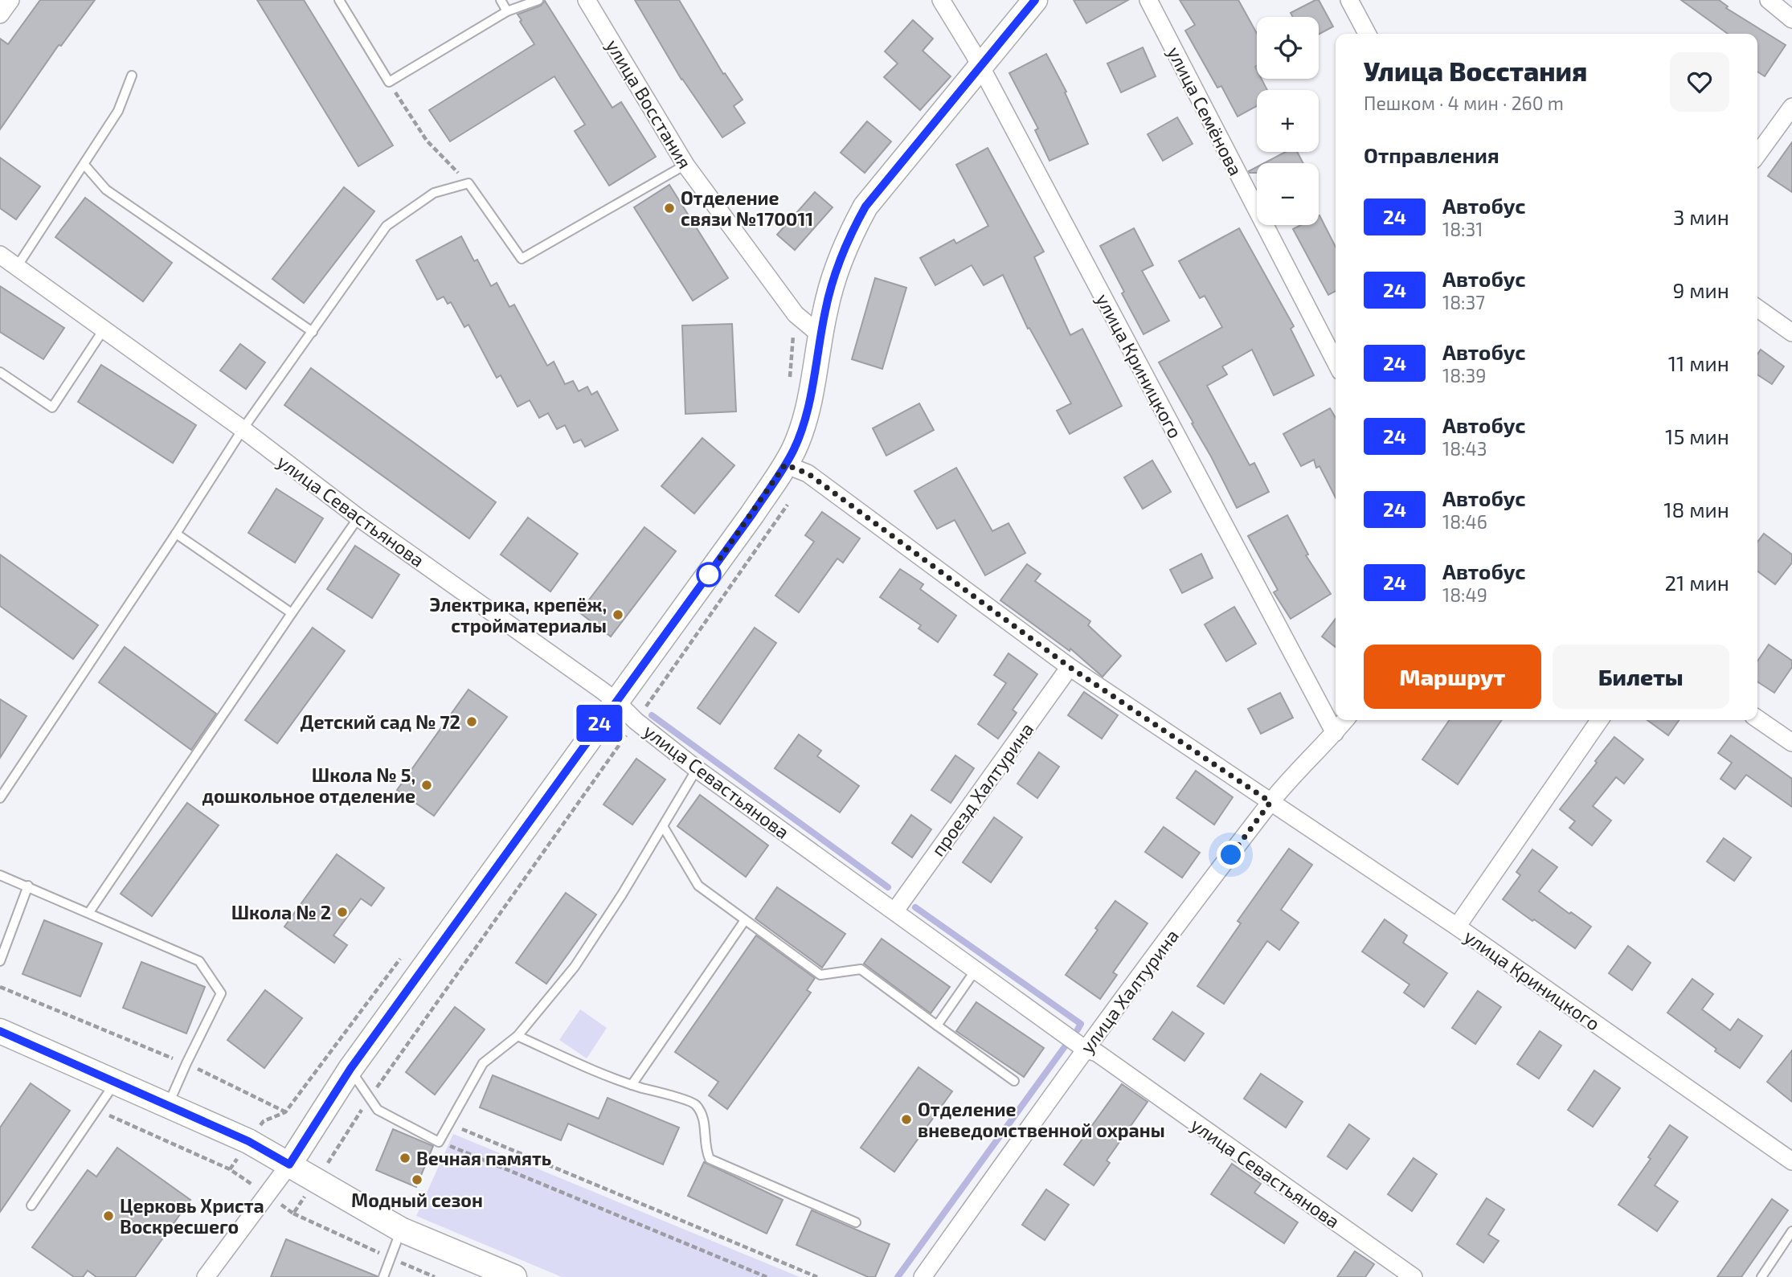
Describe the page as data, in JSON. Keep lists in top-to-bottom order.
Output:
{
  "streets": {
    "street": [
      "улица Восстания",
      "улица Семёнова",
      "улица Криницкого",
      "улица Севастьянова",
      "проезд Халтурина",
      "улица Халтурина"
    ]
  },
  "crossings": [
    ["улица Криницкого", "улица Халтурина"],
    ["улица Севастьянова", "проезд Халтурина"],
    ["улица Севастьянова", "улица Халтурина"]
  ],
  "places": [
    "Отделение связи №170011",
    "Электрика, крепёж, стройматериалы",
    "Детский сад № 72",
    "Школа № 5, дошкольное отделение",
    "Школа № 2",
    "Отделение вневедомственной охраны",
    "Вечная память",
    "Модный сезон",
    "Церковь Христа Воскресшего"
  ],
  "lines": ["bus line 24"],
  "page": {
    "on_map": "24",
    "map_buttons": ["+", "−"],
    "heading": [
      ["Улица Восстания", "Пешком · 4 мин · 260 m"],
      "Отправления"
    ],
    "list": [
      {
        "mark": "24",
        "name": "Автобус",
        "note": "18:31",
        "value": "3 мин"
      },
      {
        "mark": "24",
        "name": "Автобус",
        "note": "18:37",
        "value": "9 мин"
      },
      {
        "mark": "24",
        "name": "Автобус",
        "note": "18:39",
        "value": "11 мин"
      },
      {
        "mark": "24",
        "name": "Автобус",
        "note": "18:43",
        "value": "15 мин"
      },
      {
        "mark": "24",
        "name": "Автобус",
        "note": "18:46",
        "value": "18 мин"
      },
      {
        "mark": "24",
        "name": "Автобус",
        "note": "18:49",
        "value": "21 мин"
      }
    ],
    "buttons": ["Маршрут", "Билеты"]
  }
}
